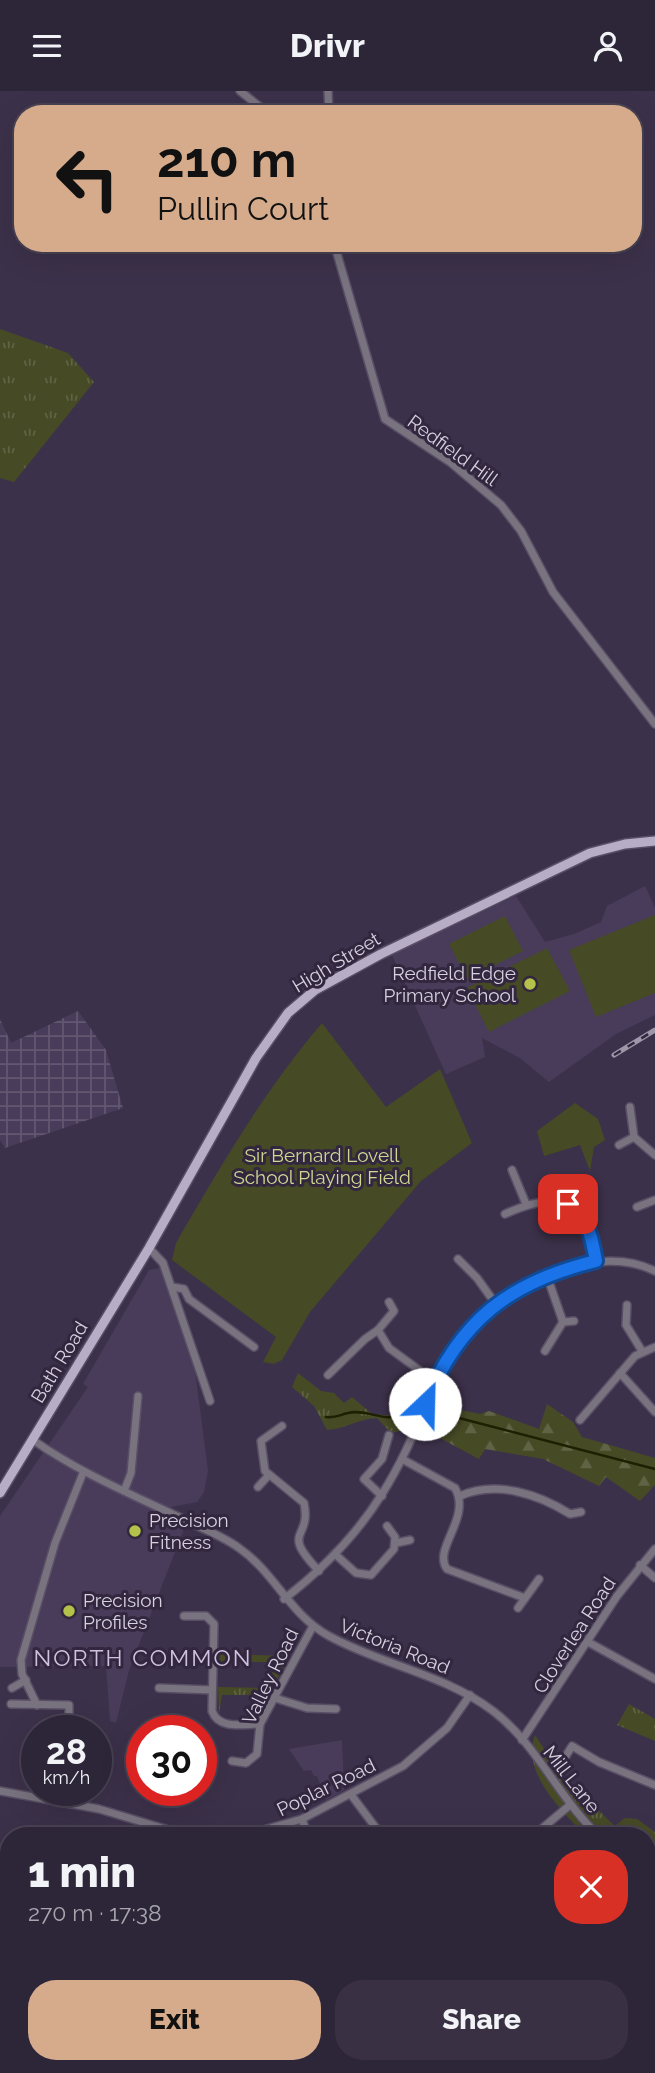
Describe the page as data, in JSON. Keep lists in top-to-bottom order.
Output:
{
  "streets": {
    "main road": ["High Street", "Bath Road"],
    "street": [
      "Redfield Hill",
      "Cloverlea Road",
      "Victoria Road",
      "Valley Road",
      "Mill Lane",
      "Poplar Road"
    ]
  },
  "crossings": [
    ["High Street", "Bath Road"],
    ["Bath Road", "Victoria Road"],
    ["Cloverlea Road", "Victoria Road"],
    ["Cloverlea Road", "Mill Lane"],
    ["Victoria Road", "Valley Road"],
    ["Victoria Road", "Mill Lane"],
    ["Victoria Road", "Poplar Road"]
  ],
  "districts": ["NORTH COMMON"],
  "parks": ["Sir Bernard Lovell School Playing Field"],
  "places": ["Redfield Edge Primary School", "Precision Fitness", "Precision Profiles"],
  "page": {
    "header": "Drivr",
    "turn": ["210 m", "Pullin Court"],
    "speed": "28 km/h",
    "limit": "30",
    "heading": ["1 min", "270 m · 17:38"],
    "buttons": ["Exit", "Share"]
  }
}
